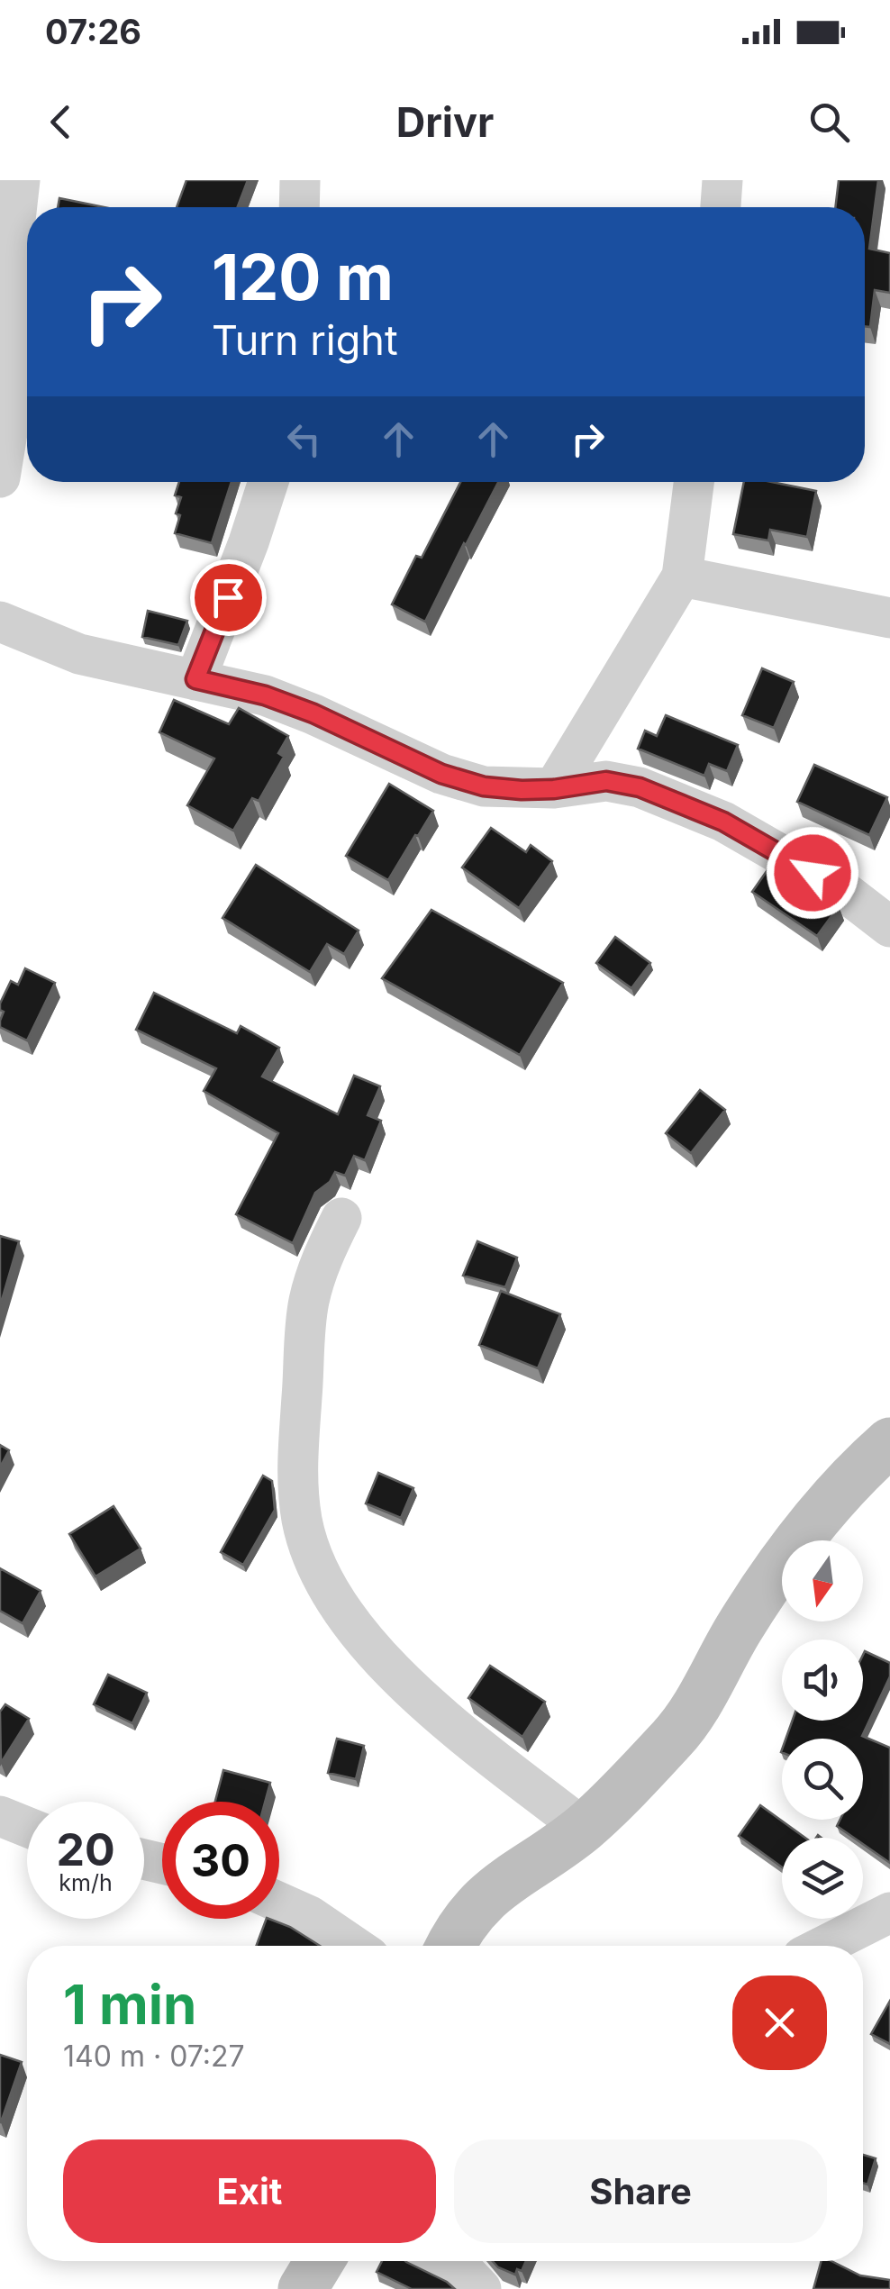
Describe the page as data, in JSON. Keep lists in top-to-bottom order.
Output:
{
  "north": "bottom",
  "page": {
    "status": "07:26",
    "header": "Drivr",
    "turn": ["120 m", "Turn right"],
    "speed": "20 km/h",
    "limit": "30",
    "heading": ["1 min", "140 m · 07:27"],
    "buttons": ["Exit", "Share"]
  }
}
